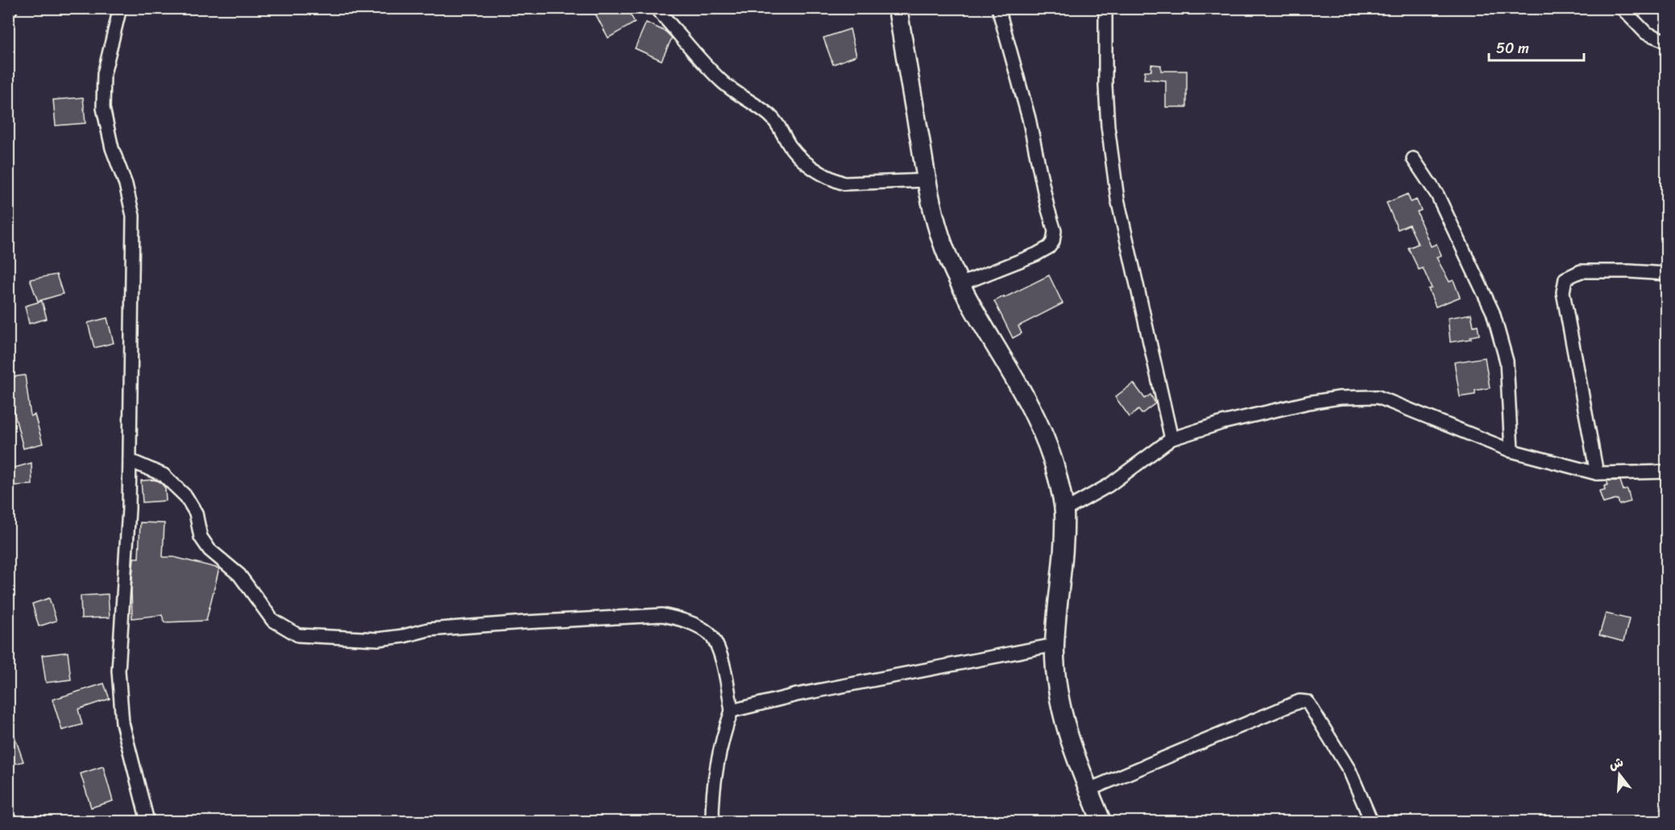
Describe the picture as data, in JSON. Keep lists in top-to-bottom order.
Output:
{
  "scale_bar": "50 m",
  "north": "top"
}
